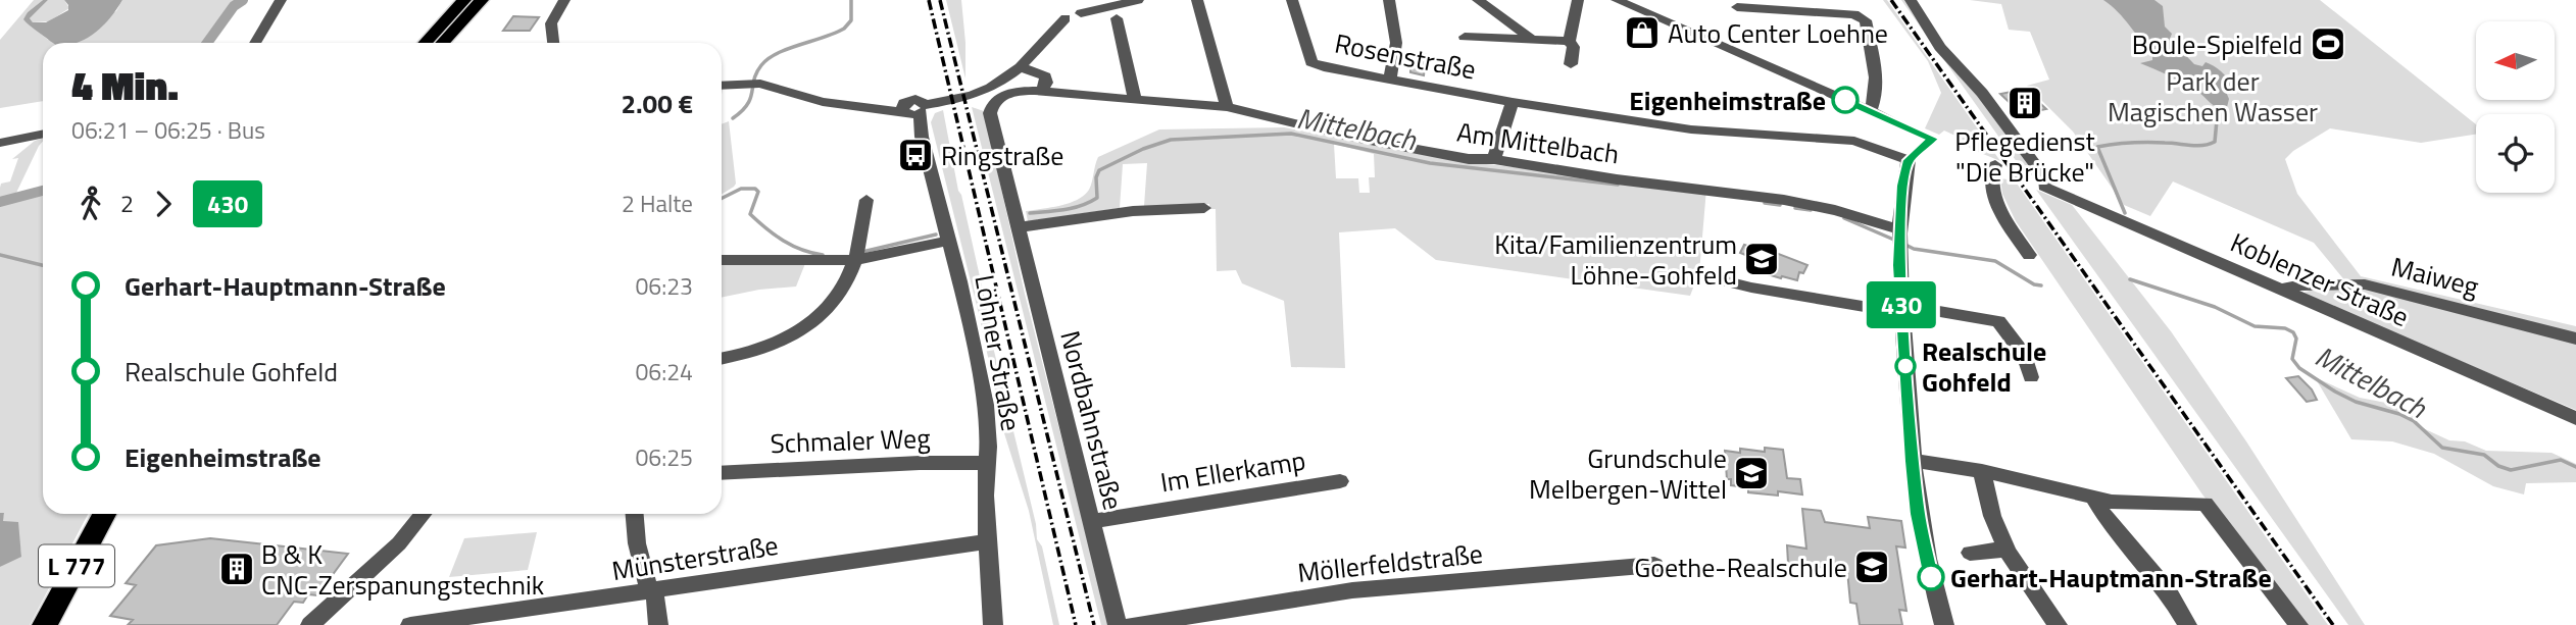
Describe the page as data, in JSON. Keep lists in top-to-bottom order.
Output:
{
  "streets": {
    "highway": ["L 777"],
    "street": [
      "Rosenstraße",
      "Am Mittelbach",
      "Maiweg",
      "Koblenzer Straße",
      "Löhner Straße",
      "Nordbahnstraße",
      "Schmaler Weg",
      "Im Ellerkamp",
      "Münsterstraße",
      "Möllerfeldstraße"
    ]
  },
  "crossings": [
    ["Rosenstraße", "Am Mittelbach"],
    ["Am Mittelbach", "Nordbahnstraße"],
    ["Maiweg", "Koblenzer Straße"],
    ["Löhner Straße", "Schmaler Weg"],
    ["Löhner Straße", "Münsterstraße"],
    ["Nordbahnstraße", "Im Ellerkamp"]
  ],
  "water": ["Mittelbach"],
  "parks": ["Park der Magischen Wasser"],
  "places": {
    "shop": ["Auto Center Loehne"],
    "sports": ["Boule-Spielfeld"],
    "other": ["Eigenheimstraße", "Realschule Gohfeld", "Gerhart-Hauptmann-Straße"],
    "building": ["Pflegedienst \"Die Brücke\"", "B & K CNC-Zerspanungstechnik"],
    "bus stop": ["Ringstraße"],
    "school or university": ["Kita/Familienzentrum Löhne-Gohfeld", "Grundschule Melbergen-Wittel", "Goethe-Realschule"]
  },
  "lines": ["bus line 430"],
  "north": "left",
  "page": {
    "on_map": "430",
    "heading": ["4 Min.", "06:21 – 06:25 · Bus", "2.00 €"],
    "legs": ["2", "430", "2 Halte"],
    "list": [
      {
        "name": "Gerhart-Hauptmann-Straße",
        "value": "06:23"
      },
      {
        "name": "Realschule Gohfeld",
        "value": "06:24"
      },
      {
        "name": "Eigenheimstraße",
        "value": "06:25"
      }
    ]
  }
}
